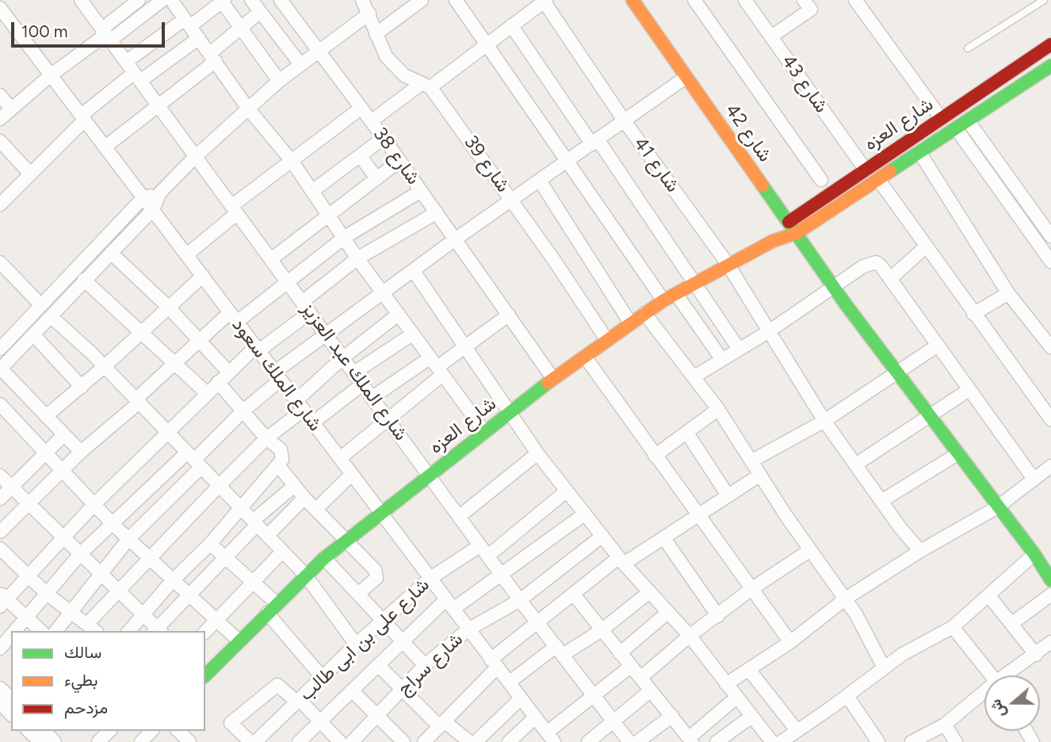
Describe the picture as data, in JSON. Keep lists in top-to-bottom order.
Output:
{
  "streets": {
    "street": [
      "شارع 43",
      "شارع العزه",
      "شارع 42",
      "شارع 38",
      "شارع 39",
      "شارع 41",
      "شارع الملك عبد العزيز",
      "شارع الملك سعود",
      "شارع على بن ابى طالب",
      "شارع سراج"
    ]
  },
  "crossings": [
    ["شارع 43", "شارع العزه"],
    ["شارع العزه", "شارع 42"],
    ["شارع العزه", "شارع 38"],
    ["شارع العزه", "شارع 39"],
    ["شارع العزه", "شارع 41"],
    ["شارع العزه", "شارع الملك عبد العزيز"],
    ["شارع العزه", "شارع الملك سعود"],
    ["شارع الملك عبد العزيز", "شارع على بن ابى طالب"],
    ["شارع الملك عبد العزيز", "شارع سراج"],
    ["شارع الملك سعود", "شارع على بن ابى طالب"],
    ["شارع الملك سعود", "شارع سراج"]
  ],
  "legend": ["سالك", "بطيء", "مزدحم"],
  "scale_bar": "100 m",
  "north": "left"
}
